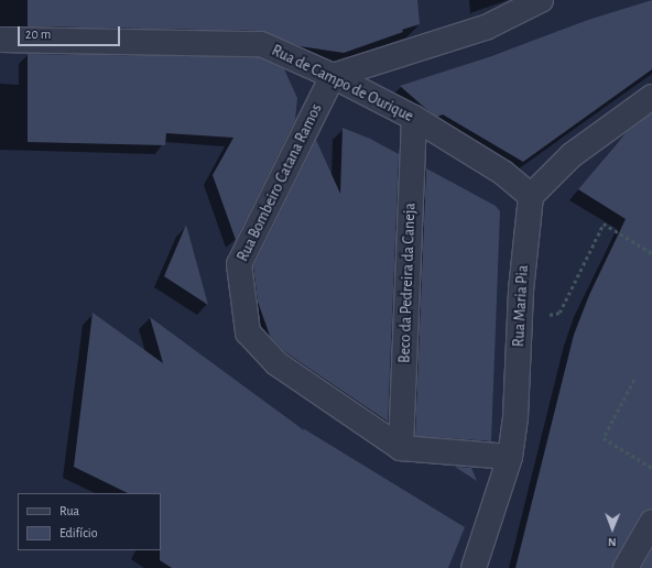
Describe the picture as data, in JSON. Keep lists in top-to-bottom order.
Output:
{
  "streets": {
    "street": [
      "Rua de Campo de Ourique",
      "Rua Bombeiro Catana Ramos",
      "Beco da Pedreira da Caneja",
      "Rua Maria Pia"
    ]
  },
  "crossings": [
    ["Rua de Campo de Ourique", "Rua Bombeiro Catana Ramos"],
    ["Rua de Campo de Ourique", "Beco da Pedreira da Caneja"],
    ["Rua de Campo de Ourique", "Rua Maria Pia"],
    ["Rua Bombeiro Catana Ramos", "Beco da Pedreira da Caneja"],
    ["Rua Bombeiro Catana Ramos", "Rua Maria Pia"]
  ],
  "legend": ["Rua", "Edifício"],
  "scale_bar": "20 m",
  "north": "bottom"
}
